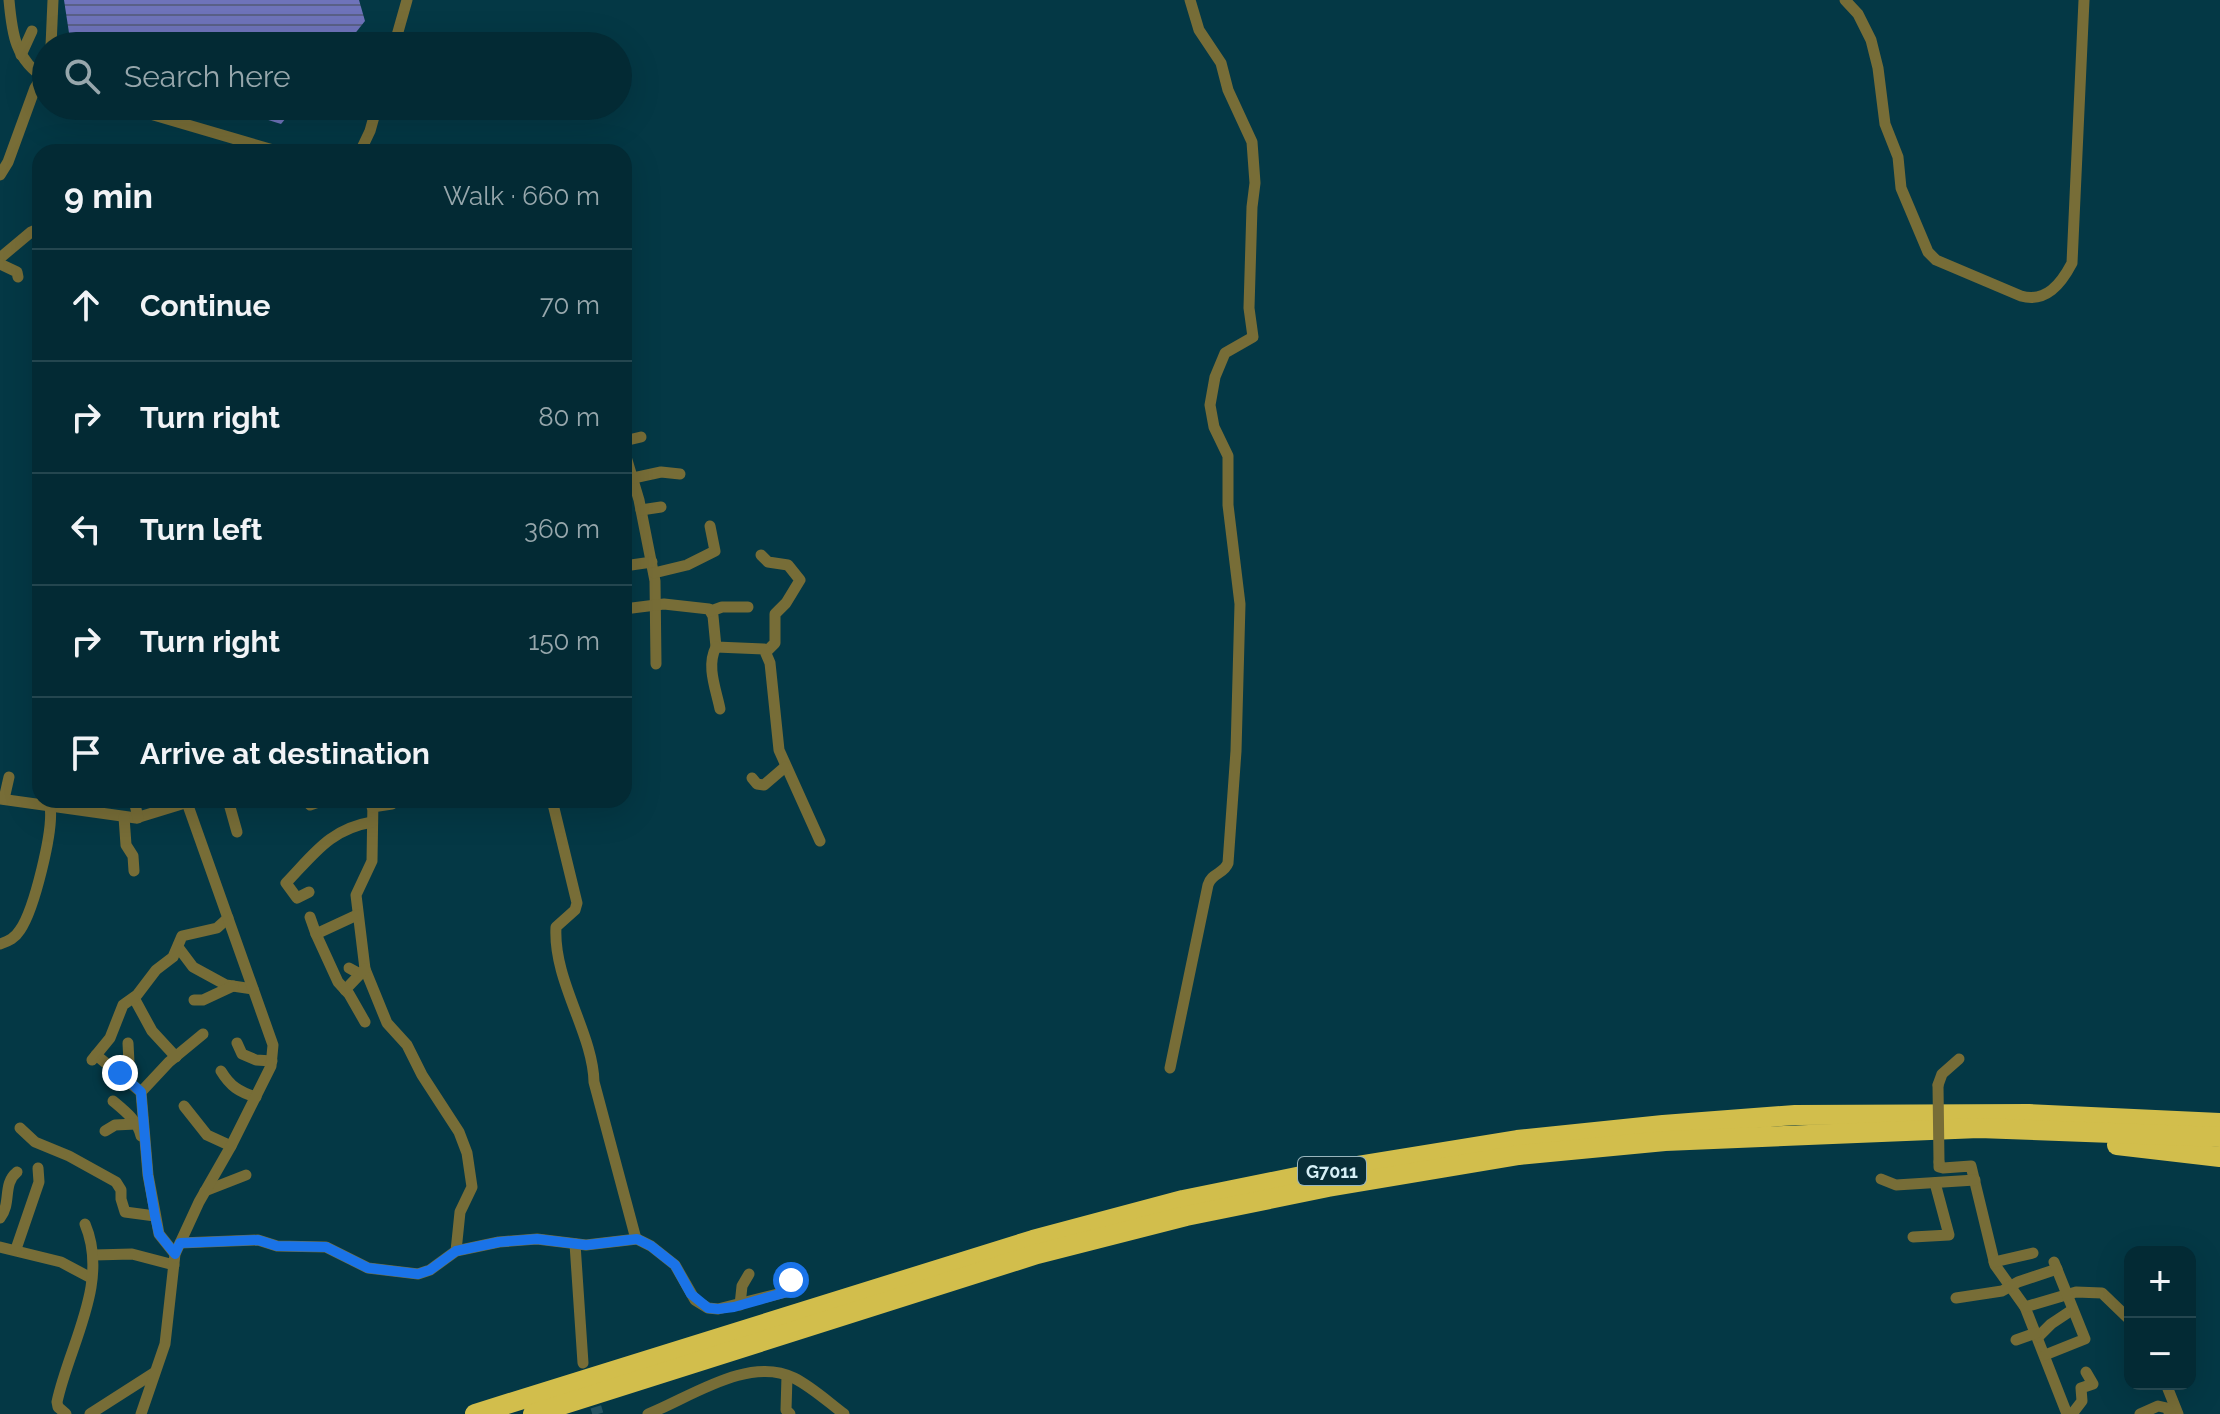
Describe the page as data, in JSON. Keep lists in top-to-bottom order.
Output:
{
  "streets": {
    "highway": ["G7011"]
  },
  "page": {
    "search": "Search here",
    "heading": ["9 min", "Walk · 660 m"],
    "list": [
      ["Continue", "70 m"],
      ["Turn right", "80 m"],
      ["Turn left", "360 m"],
      ["Turn right", "150 m"],
      "Arrive at destination"
    ],
    "map_buttons": ["+", "−"]
  }
}
